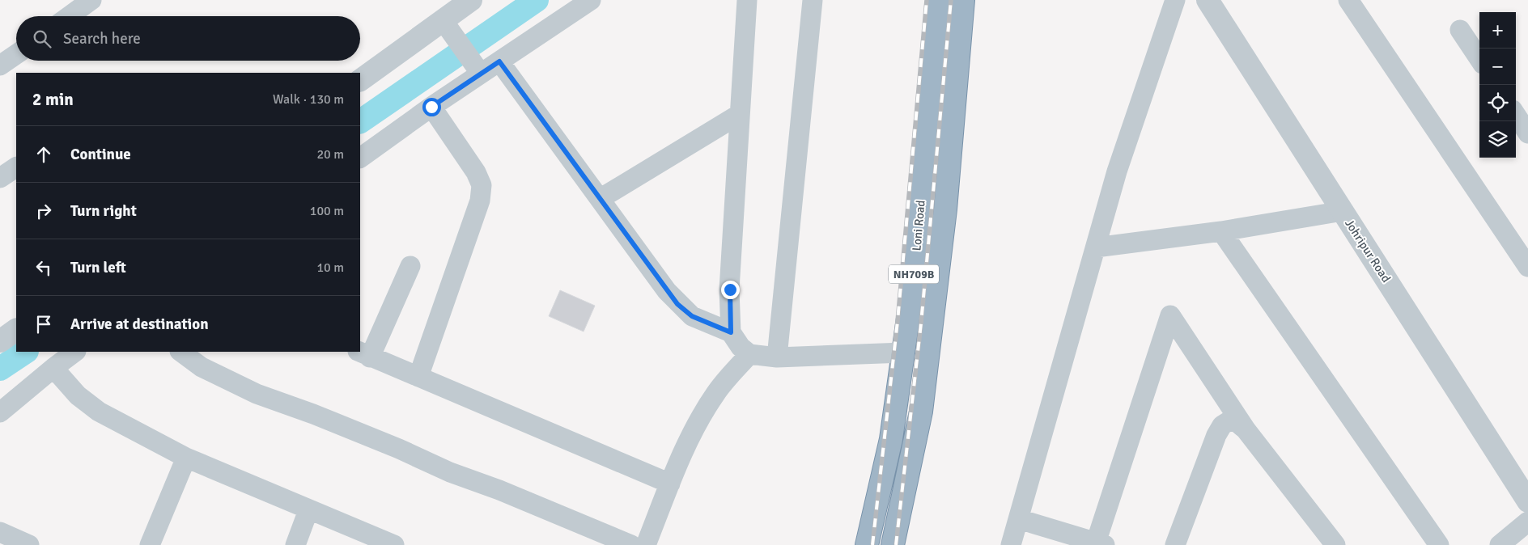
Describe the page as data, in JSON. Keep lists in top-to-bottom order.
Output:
{
  "streets": {
    "highway": ["Loni Road", "NH709B"],
    "street": ["Johripur Road"]
  },
  "page": {
    "map_buttons": ["+", "−"],
    "search": "Search here",
    "heading": ["2 min", "Walk · 130 m"],
    "list": [
      ["Continue", "20 m"],
      ["Turn right", "100 m"],
      ["Turn left", "10 m"],
      "Arrive at destination"
    ]
  }
}
